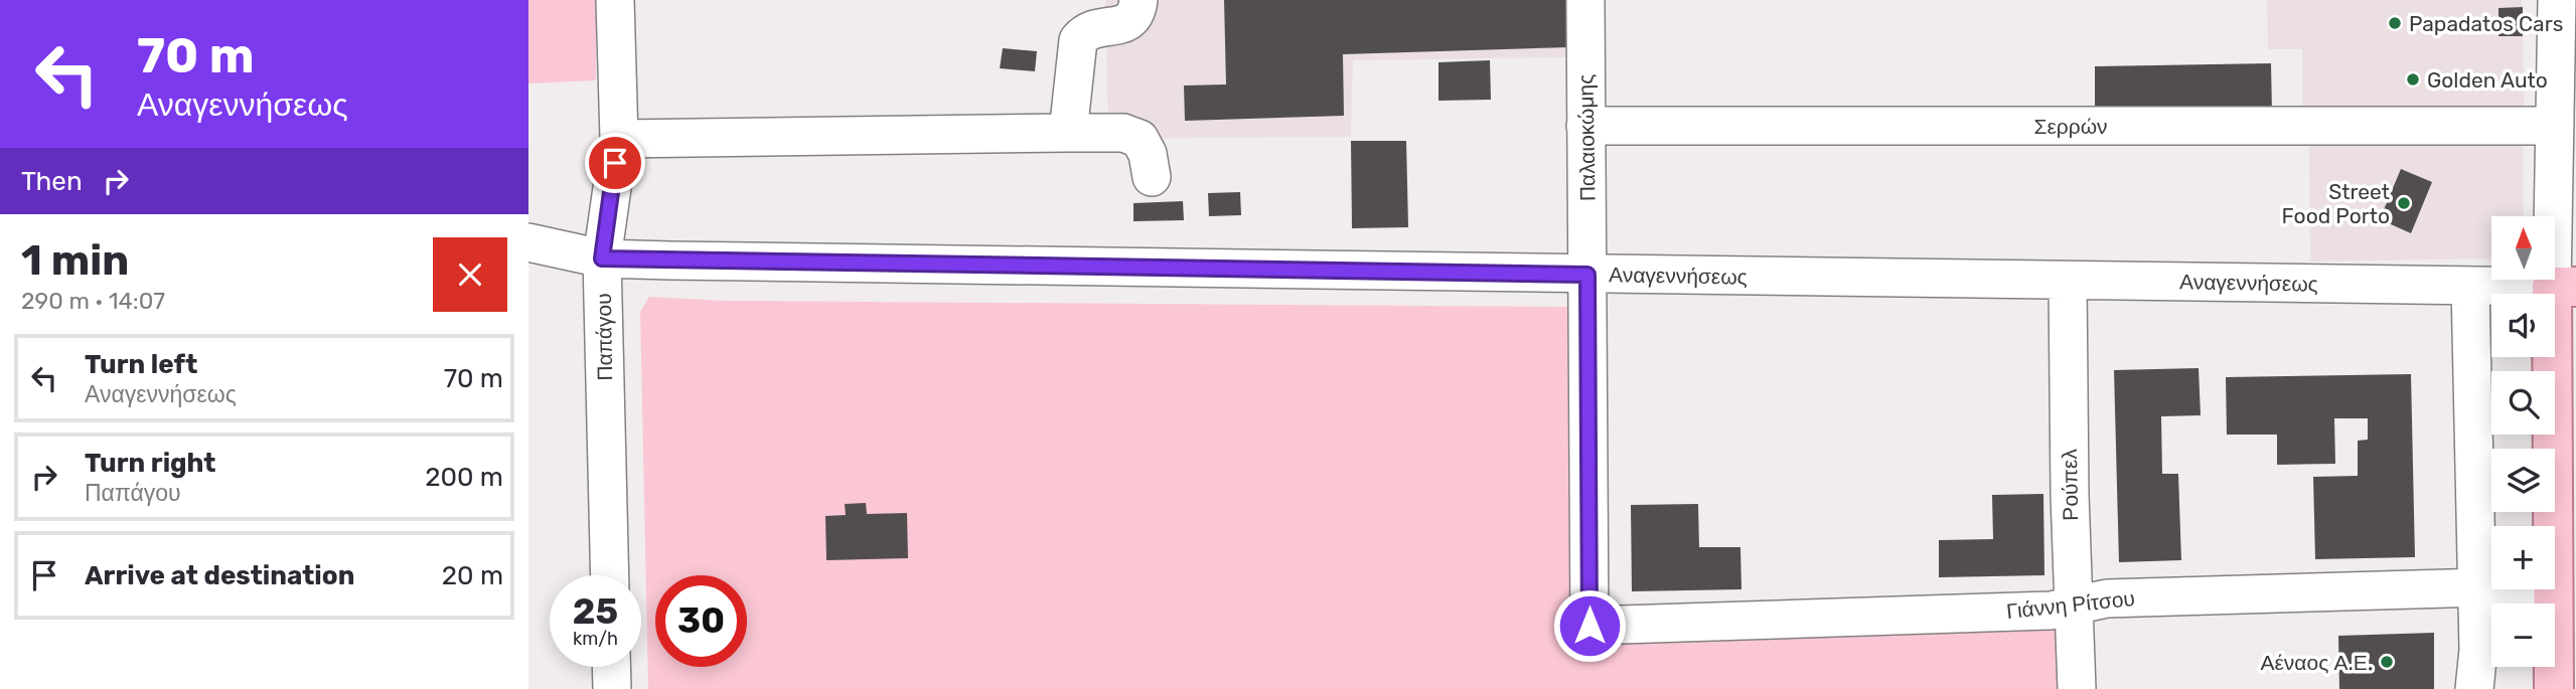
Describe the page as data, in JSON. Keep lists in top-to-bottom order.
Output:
{
  "streets": {
    "street": [
      "Σερρών",
      "Παλαιοκώμης",
      "Αναγεννήσεως",
      "Παπάγου",
      "Ρούπελ",
      "Γιάννη Ρίτσου"
    ]
  },
  "crossings": [
    ["Σερρών", "Παλαιοκώμης"],
    ["Παλαιοκώμης", "Αναγεννήσεως"],
    ["Παλαιοκώμης", "Γιάννη Ρίτσου"],
    ["Αναγεννήσεως", "Παπάγου"],
    ["Αναγεννήσεως", "Ρούπελ"],
    ["Ρούπελ", "Γιάννη Ρίτσου"]
  ],
  "places": [
    "Papadatos Cars",
    "Golden Auto",
    "Street Food Porto",
    "Αέναος Α.Ε."
  ],
  "north": "top",
  "page": {
    "turn": ["70 m", "Αναγεννήσεως"],
    "then": "Then",
    "heading": ["1 min", "290 m · 14:07"],
    "map_buttons": ["+", "−"],
    "list": [
      {
        "name": "Turn left",
        "note": "Αναγεννήσεως",
        "value": "70 m"
      },
      {
        "name": "Turn right",
        "note": "Παπάγου",
        "value": "200 m"
      },
      {
        "name": "Arrive at destination",
        "value": "20 m"
      }
    ],
    "speed": "25 km/h",
    "limit": "30"
  }
}
